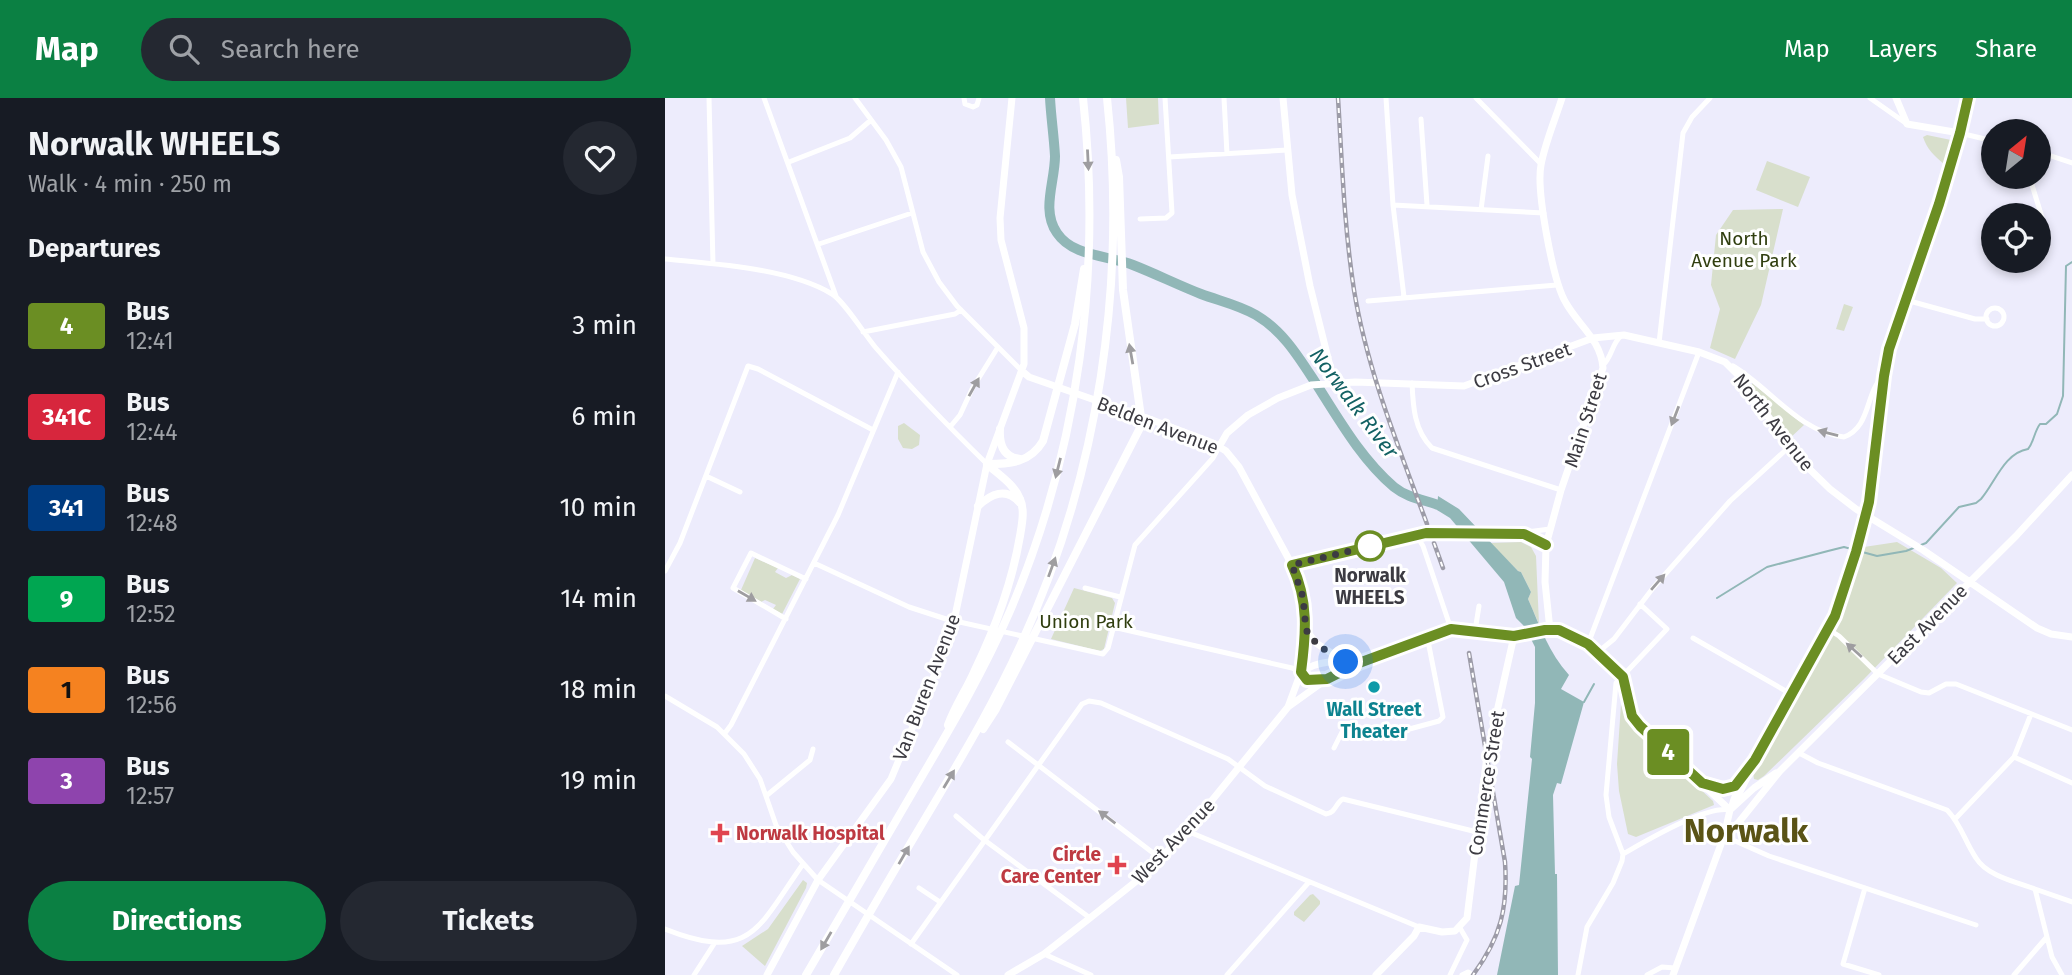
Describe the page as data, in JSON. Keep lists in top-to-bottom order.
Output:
{
  "streets": {
    "main road": [
      "Cross Street",
      "Main Street",
      "North Avenue",
      "Belden Avenue",
      "East Avenue",
      "Van Buren Avenue",
      "Commerce Street",
      "West Avenue"
    ]
  },
  "crossings": [
    ["Cross Street", "Main Street"],
    ["Cross Street", "North Avenue"],
    ["Cross Street", "Belden Avenue"],
    ["Main Street", "North Avenue"],
    ["North Avenue", "East Avenue"],
    ["Belden Avenue", "Van Buren Avenue"],
    ["Belden Avenue", "West Avenue"]
  ],
  "districts": ["Norwalk"],
  "water": ["Norwalk River"],
  "parks": ["North Avenue Park", "Union Park"],
  "places": {
    "other": ["Norwalk WHEELS", "Wall Street Theater"],
    "health": ["Norwalk Hospital", "Circle Care Center"]
  },
  "lines": ["bus line 4"],
  "north": "top right",
  "page": {
    "header": "Map",
    "search": "Search here",
    "nav": ["Map", "Layers", "Share"],
    "heading": [
      ["Norwalk WHEELS", "Walk · 4 min · 250 m"],
      "Departures"
    ],
    "on_map": "4",
    "list": [
      {
        "mark": "4",
        "name": "Bus",
        "note": "12:41",
        "value": "3 min"
      },
      {
        "mark": "341C",
        "name": "Bus",
        "note": "12:44",
        "value": "6 min"
      },
      {
        "mark": "341",
        "name": "Bus",
        "note": "12:48",
        "value": "10 min"
      },
      {
        "mark": "9",
        "name": "Bus",
        "note": "12:52",
        "value": "14 min"
      },
      {
        "mark": "1",
        "name": "Bus",
        "note": "12:56",
        "value": "18 min"
      },
      {
        "mark": "3",
        "name": "Bus",
        "note": "12:57",
        "value": "19 min"
      }
    ],
    "buttons": ["Directions", "Tickets"]
  }
}
